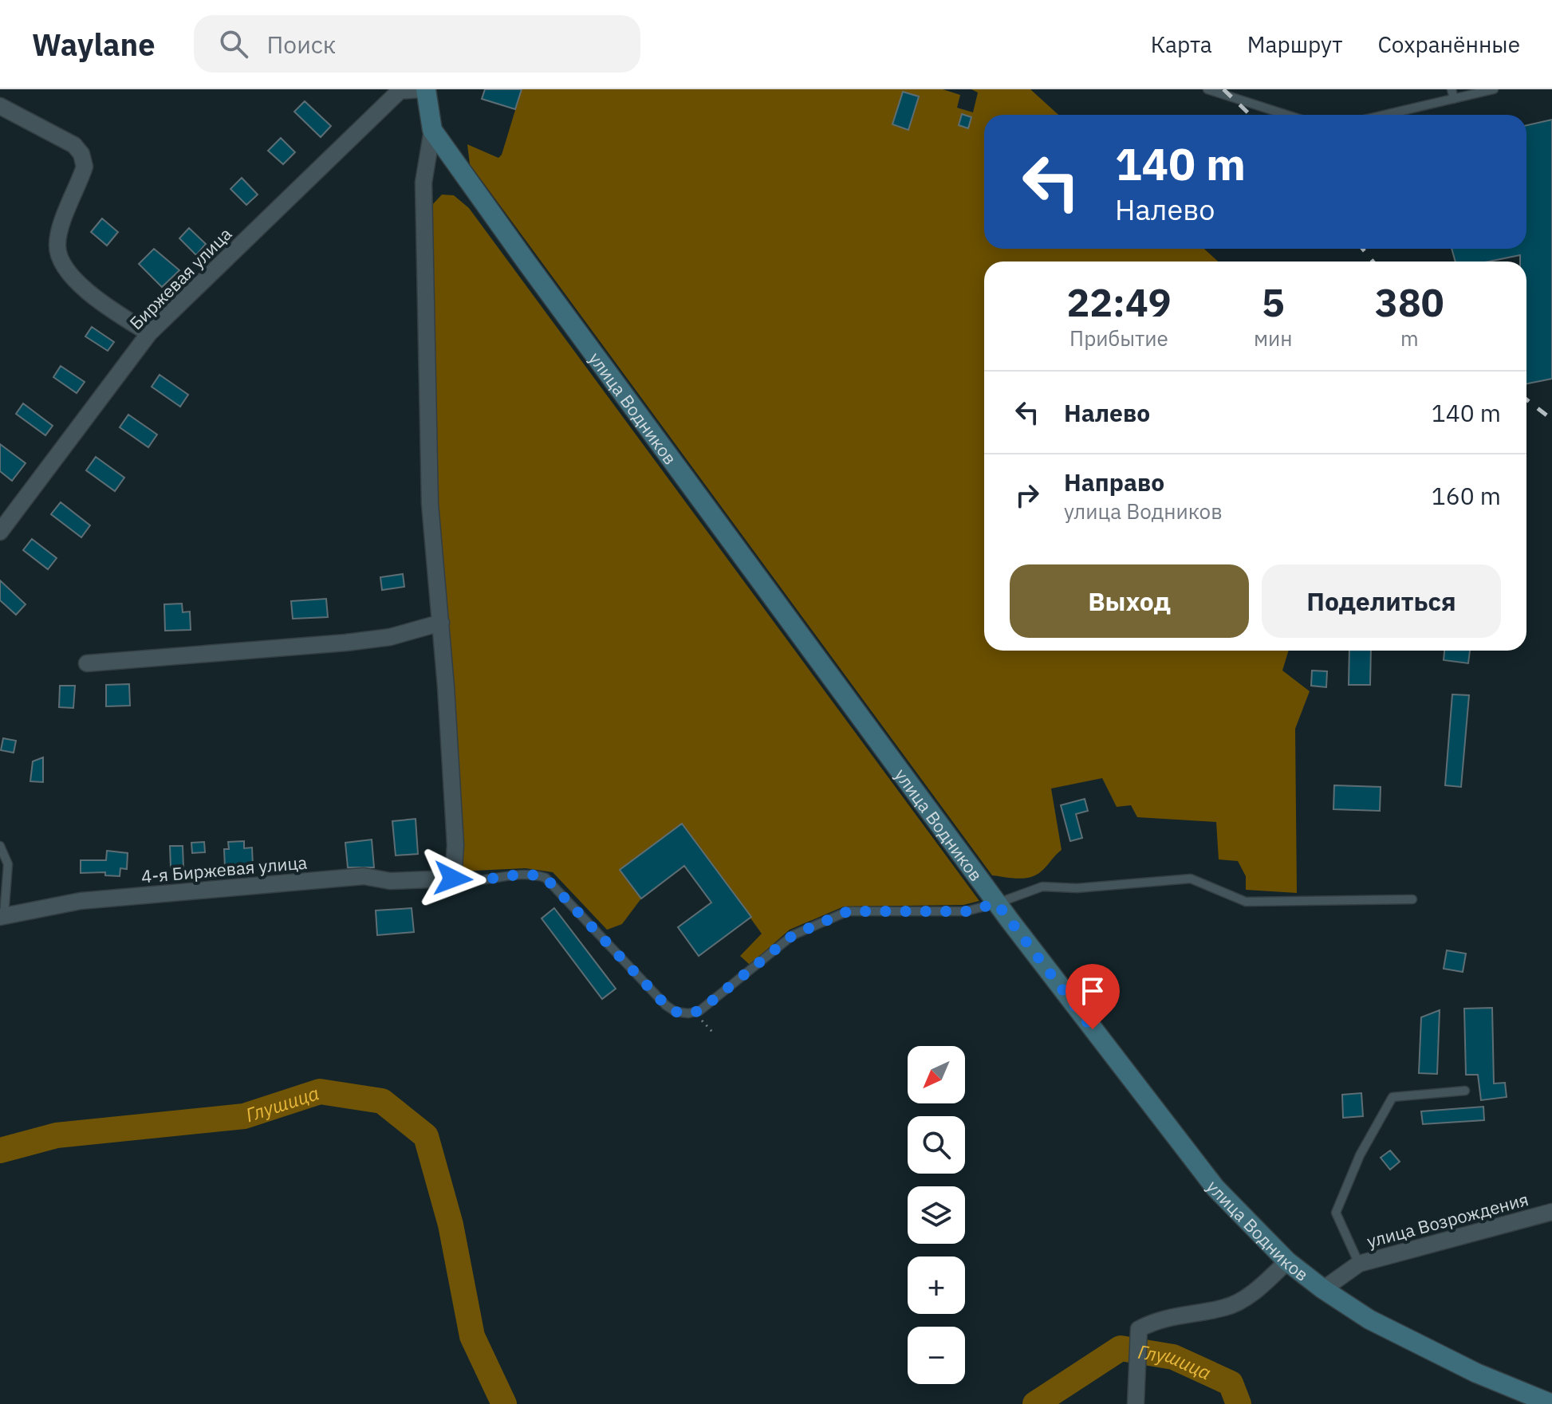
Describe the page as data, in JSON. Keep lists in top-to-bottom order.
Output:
{
  "streets": {
    "main road": ["улица Водников"],
    "street": ["Биржевая улица", "4-я Биржевая улица", "улица Возрождения"]
  },
  "crossings": [
    ["улица Водников", "улица Возрождения"]
  ],
  "water": ["Глушица"],
  "north": "bottom left",
  "page": {
    "header": "Waylane",
    "search": "Поиск",
    "nav": ["Карта", "Маршрут", "Сохранённые"],
    "turn": ["140 m", "Налево"],
    "eta": [
      "22:49",
      "Прибытие",
      "5",
      "мин",
      "380",
      "m"
    ],
    "list": [
      {
        "name": "Налево",
        "value": "140 m"
      },
      {
        "name": "Направо",
        "note": "улица Водников",
        "value": "160 m"
      }
    ],
    "buttons": ["Выход", "Поделиться"],
    "map_buttons": ["+", "−"]
  }
}
